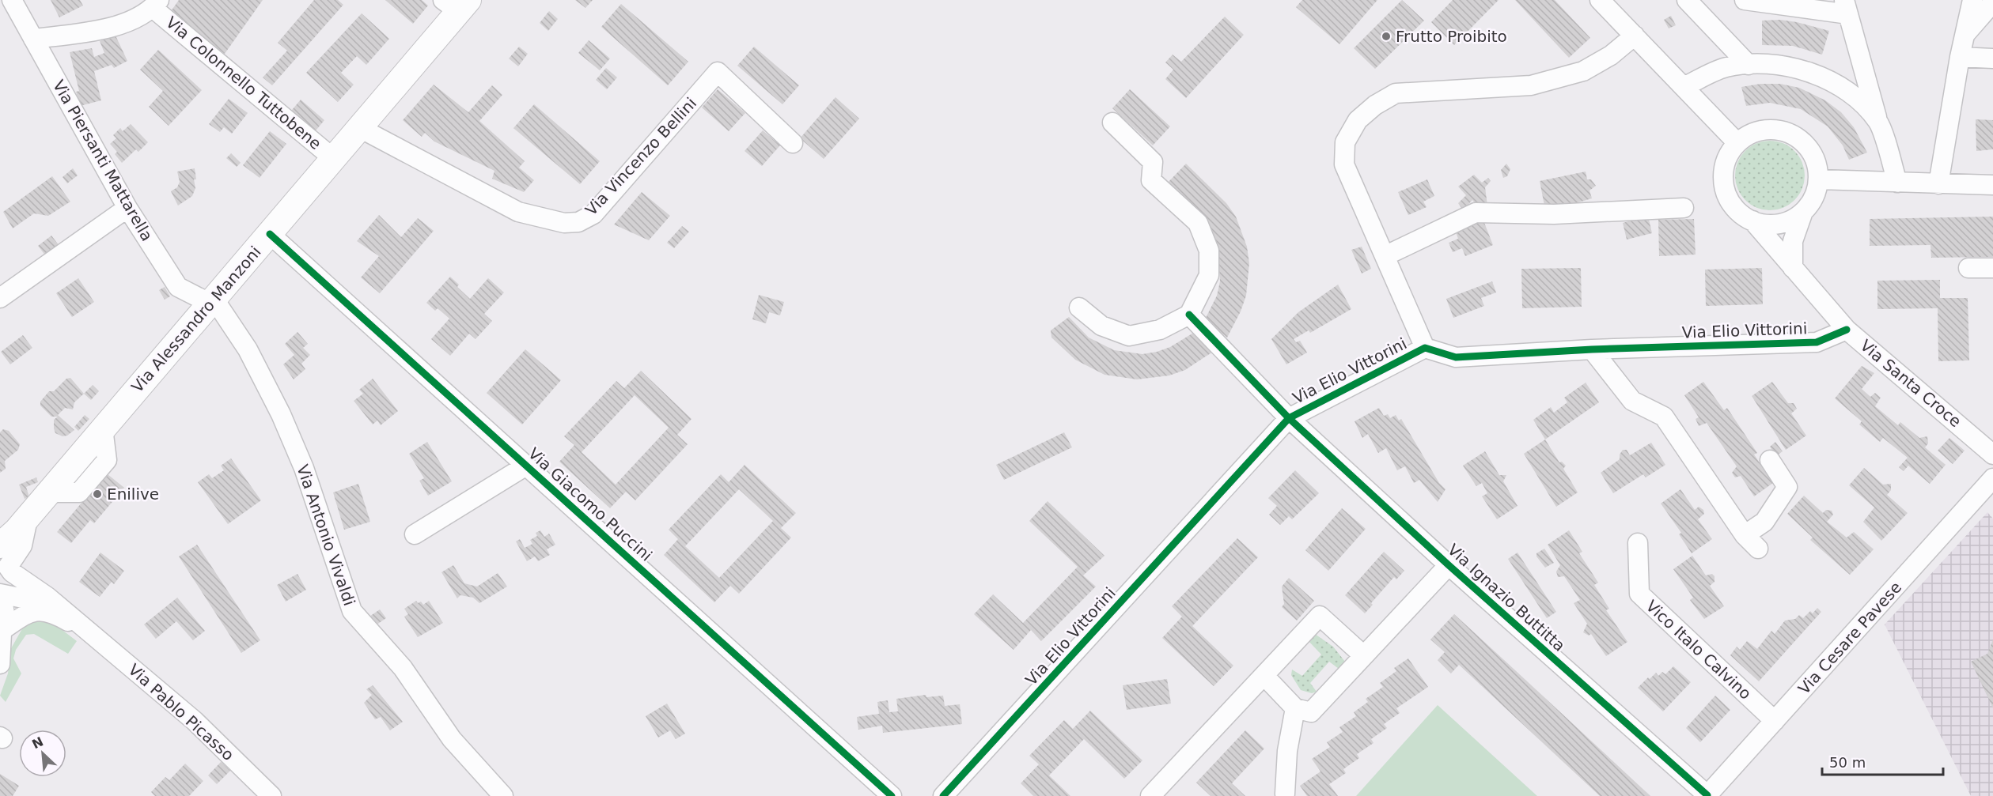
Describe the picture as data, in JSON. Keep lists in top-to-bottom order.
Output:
{
  "streets": {
    "main road": ["Via Alessandro Manzoni"],
    "street": [
      "Via Colonnello Tuttobene",
      "Via Vincenzo Bellini",
      "Via Piersanti Mattarella",
      "Via Elio Vittorini",
      "Via Santa Croce",
      "Via Giacomo Puccini",
      "Via Antonio Vivaldi",
      "Via Ignazio Buttitta",
      "Via Cesare Pavese",
      "Vico Italo Calvino",
      "Via Pablo Picasso"
    ]
  },
  "crossings": [
    ["Via Colonnello Tuttobene", "Via Alessandro Manzoni"],
    ["Via Vincenzo Bellini", "Via Alessandro Manzoni"],
    ["Via Piersanti Mattarella", "Via Alessandro Manzoni"],
    ["Via Piersanti Mattarella", "Via Antonio Vivaldi"],
    ["Via Alessandro Manzoni", "Via Giacomo Puccini"],
    ["Via Alessandro Manzoni", "Via Antonio Vivaldi"],
    ["Via Alessandro Manzoni", "Via Pablo Picasso"],
    ["Via Elio Vittorini", "Via Santa Croce"],
    ["Via Elio Vittorini", "Via Ignazio Buttitta"],
    ["Via Ignazio Buttitta", "Via Cesare Pavese"],
    ["Via Cesare Pavese", "Vico Italo Calvino"]
  ],
  "places": ["Frutto Proibito", "Enilive"],
  "scale_bar": "50 m",
  "north": "top left"
}
